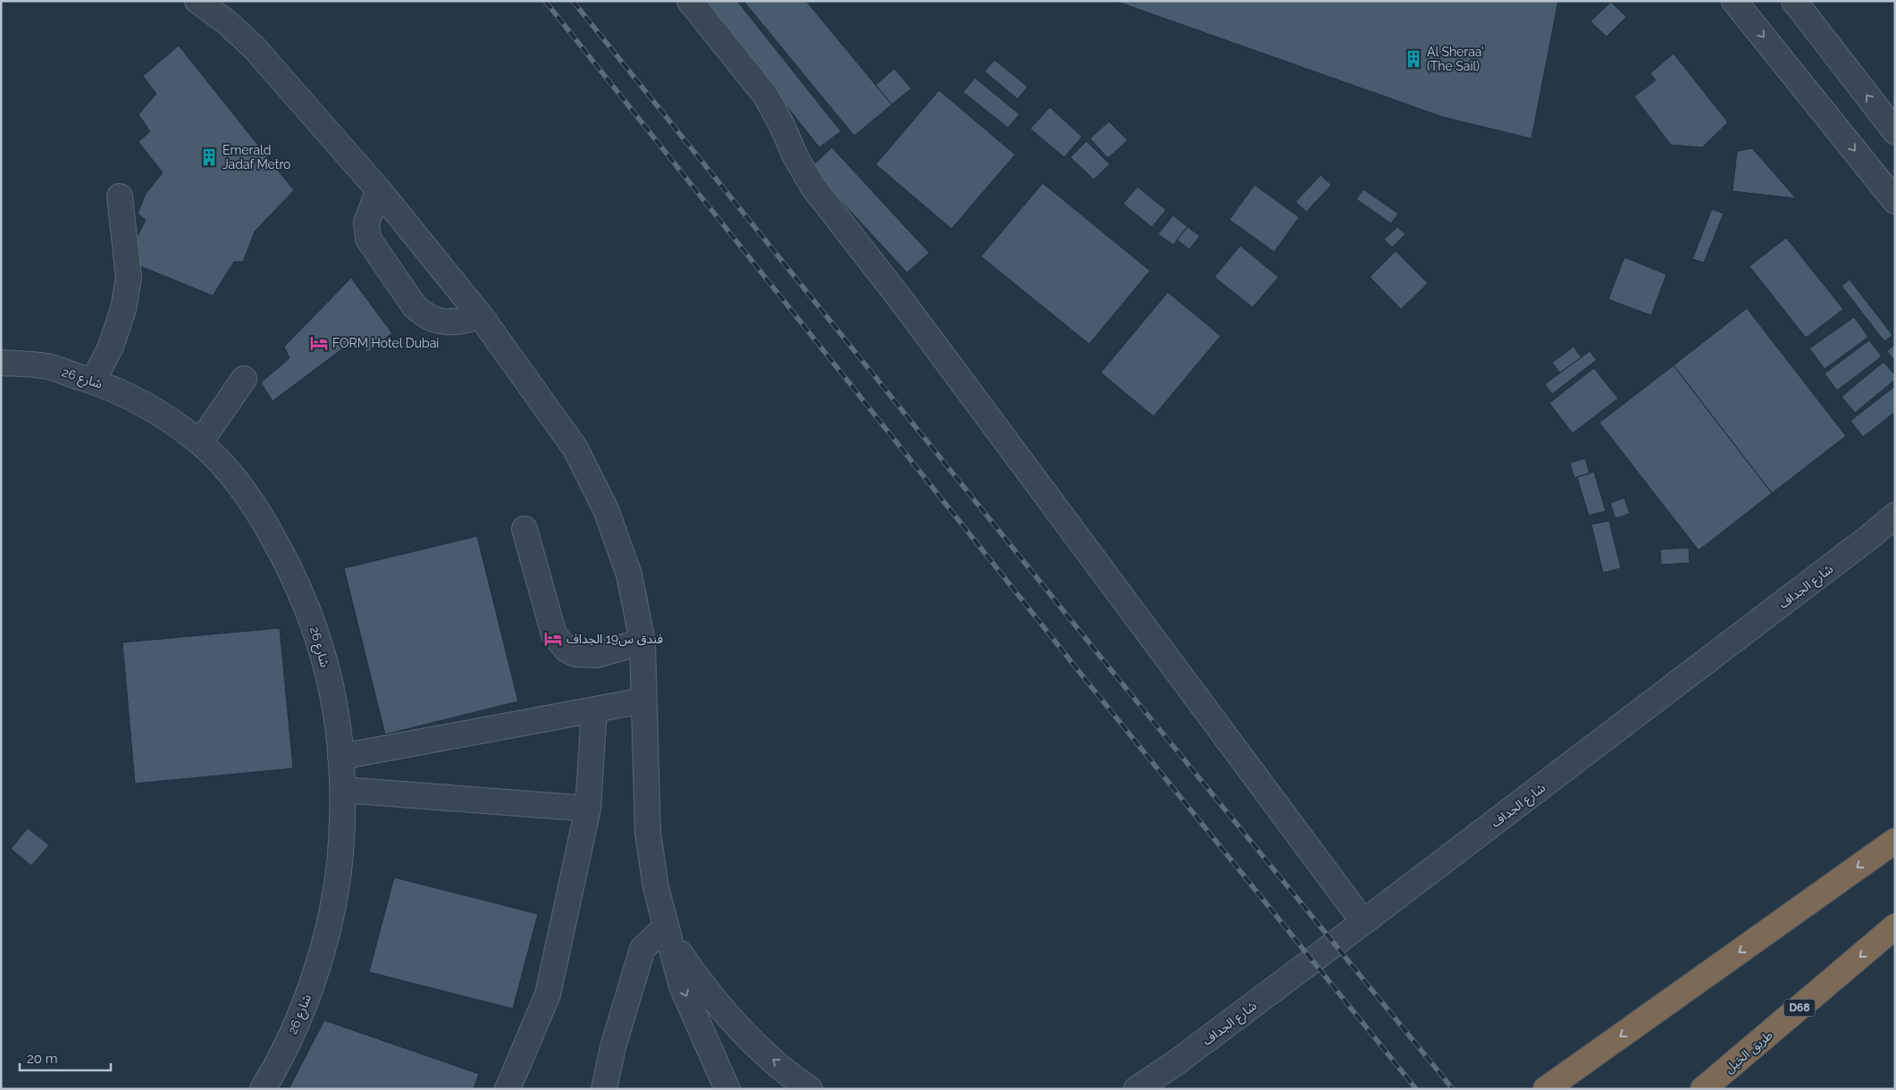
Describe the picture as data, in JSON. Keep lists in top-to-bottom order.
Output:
{
  "streets": {
    "highway": ["D68", "طريق الخيل"],
    "street": ["شارع 26", "شارع الجداف"]
  },
  "places": {
    "building": ["Al Sheraa' (The Sail)", "Emerald Jadaf Metro"],
    "hotel": ["FORM Hotel Dubai", "فندق س19 الجداف"]
  },
  "scale_bar": "20 m"
}
